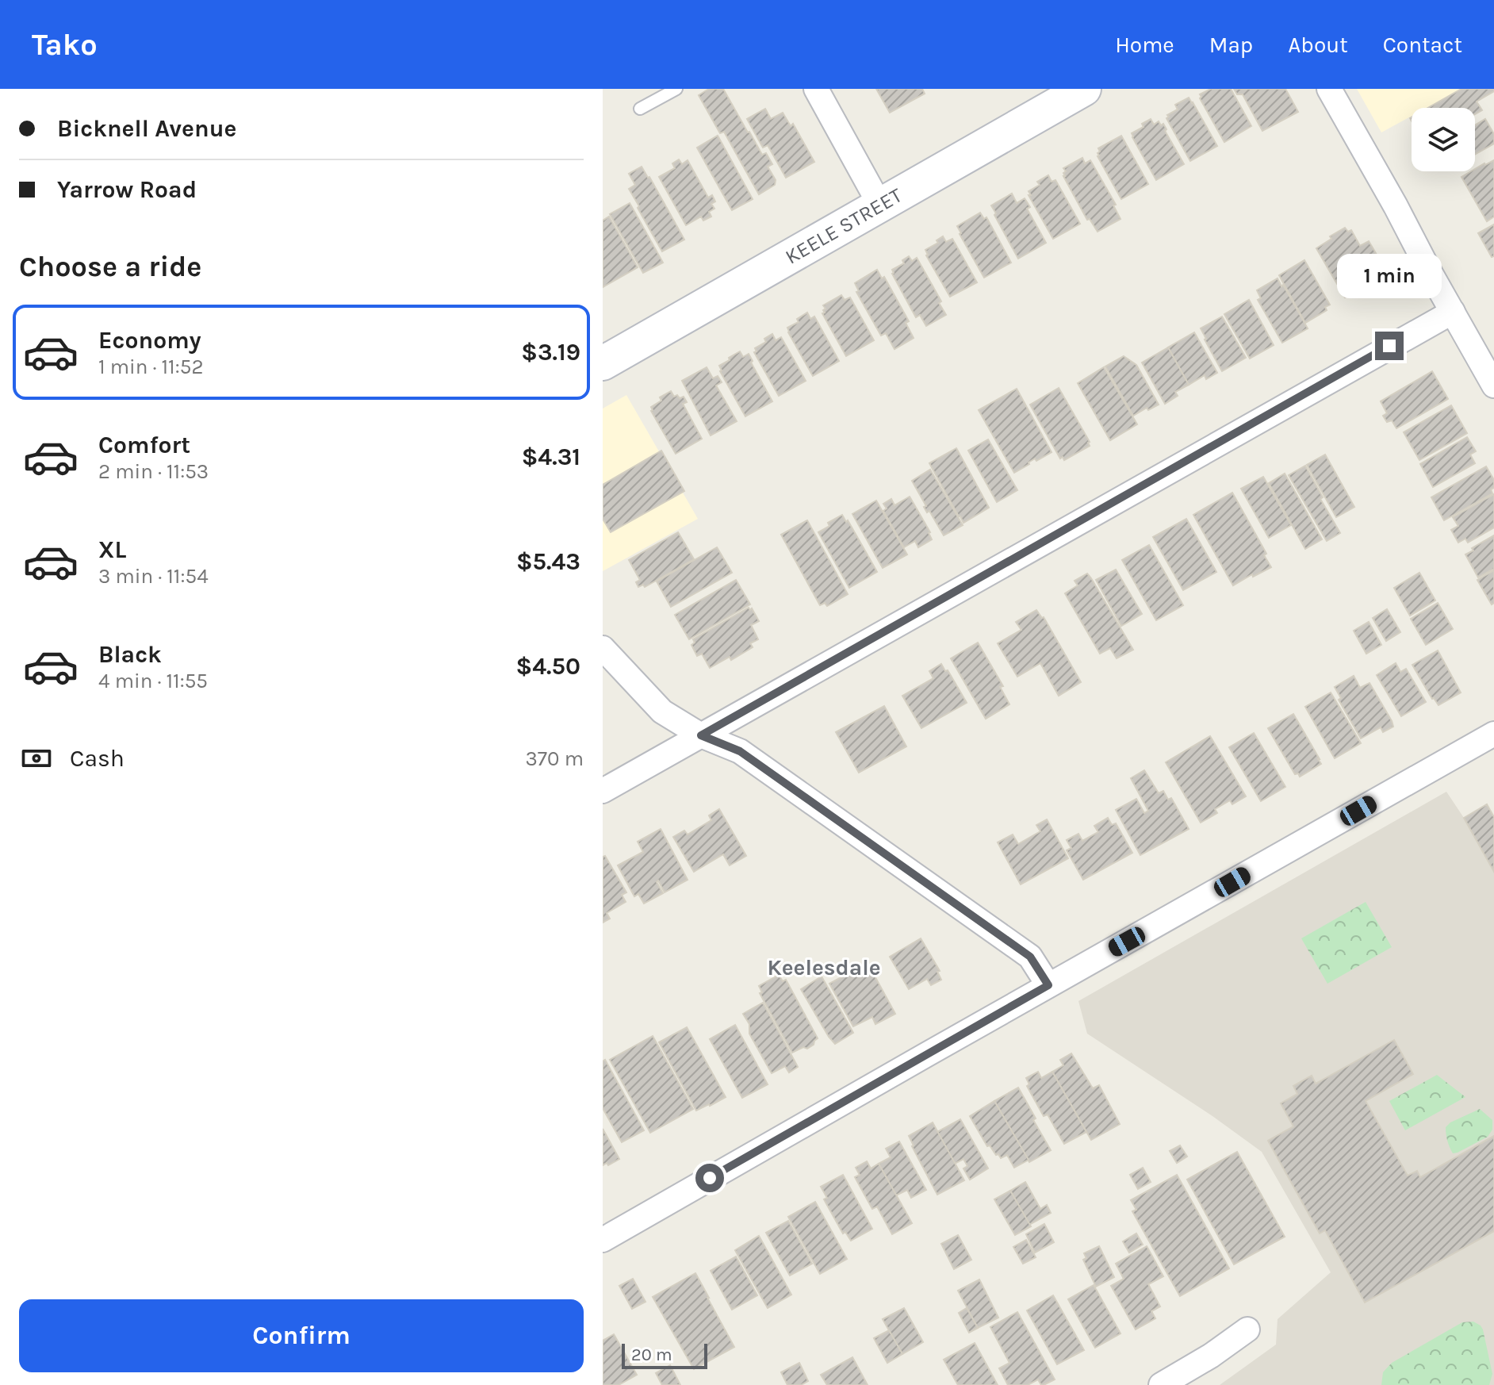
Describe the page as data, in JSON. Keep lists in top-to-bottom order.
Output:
{
  "streets": {
    "main road": ["KEELE STREET"]
  },
  "districts": ["Keelesdale"],
  "scale_bar": "20 m",
  "page": {
    "header": "Tako",
    "nav": [
      "Home",
      "Map",
      "About",
      "Contact"
    ],
    "banner": ["Bicknell Avenue", "Yarrow Road"],
    "heading": "Choose a ride",
    "bubble": "1 min",
    "list": [
      {
        "name": "Economy",
        "note": "1 min · 11:52",
        "value": "$3.19"
      },
      {
        "name": "Comfort",
        "note": "2 min · 11:53",
        "value": "$4.31"
      },
      {
        "name": "XL",
        "note": "3 min · 11:54",
        "value": "$5.43"
      },
      {
        "name": "Black",
        "note": "4 min · 11:55",
        "value": "$4.50"
      }
    ],
    "pay": ["Cash", "370 m"],
    "buttons": "Confirm",
    "scale": "20 m"
  }
}
